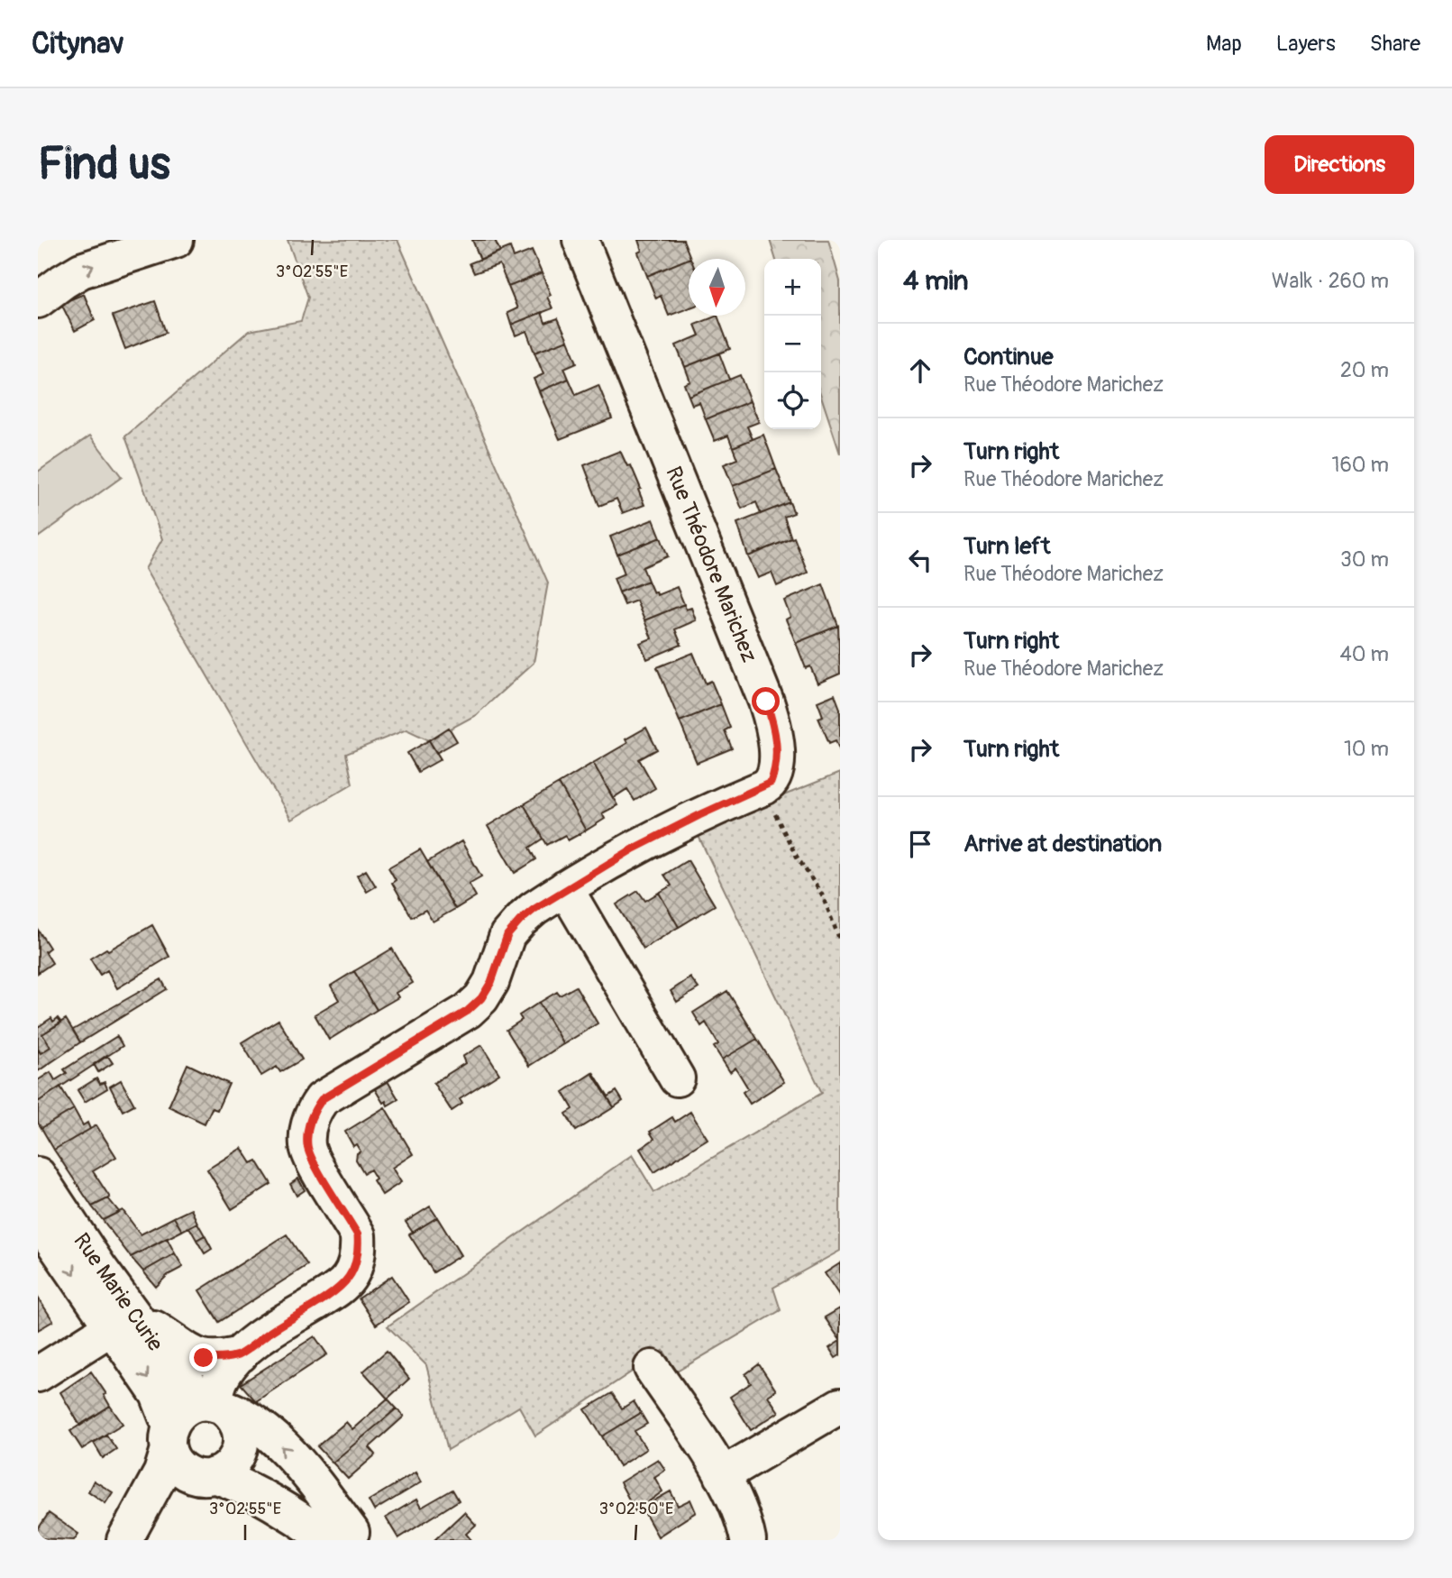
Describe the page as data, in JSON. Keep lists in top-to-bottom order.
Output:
{
  "streets": {
    "street": ["Rue Théodore Marichez", "Rue Marie Curie"]
  },
  "north": "bottom",
  "page": {
    "header": "Citynav",
    "nav": ["Map", "Layers", "Share"],
    "buttons": "Directions",
    "title": "Find us",
    "heading": ["4 min", "Walk · 260 m"],
    "map_buttons": ["+", "−"],
    "list": [
      ["Continue", "Rue Théodore Marichez", "20 m"],
      ["Turn right", "Rue Théodore Marichez", "160 m"],
      ["Turn left", "Rue Théodore Marichez", "30 m"],
      ["Turn right", "Rue Théodore Marichez", "40 m"],
      ["Turn right", "10 m"],
      "Arrive at destination"
    ]
  },
  "coordinates": ["3°02'55\"E", "3°02'50\"E"]
}
